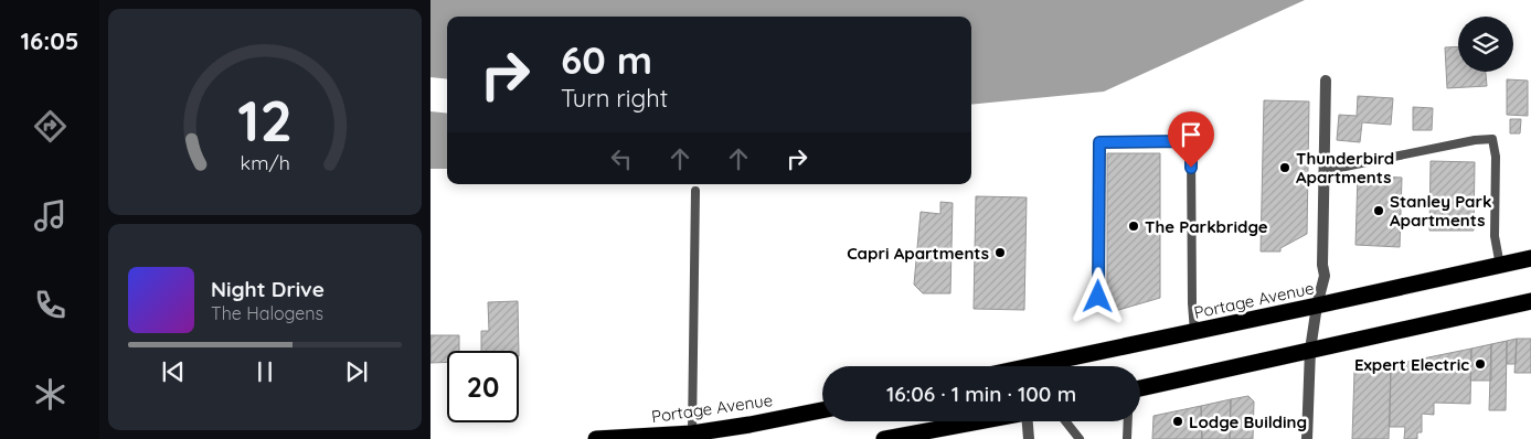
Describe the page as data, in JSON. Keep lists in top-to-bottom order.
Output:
{
  "streets": {
    "highway": ["Portage Avenue"]
  },
  "places": [
    "Thunderbird Apartments",
    "Stanley Park Apartments",
    "The Parkbridge",
    "Capri Apartments",
    "Expert Electric",
    "Lodge Building"
  ],
  "page": {
    "tabs": "16:05",
    "turn": ["60 m", "Turn right"],
    "song": ["Night Drive", "The Halogens"],
    "limit": "20",
    "trip": "16:06 · 1 min · 100 m",
    "gauge": ["12", "km/h"]
  }
}
